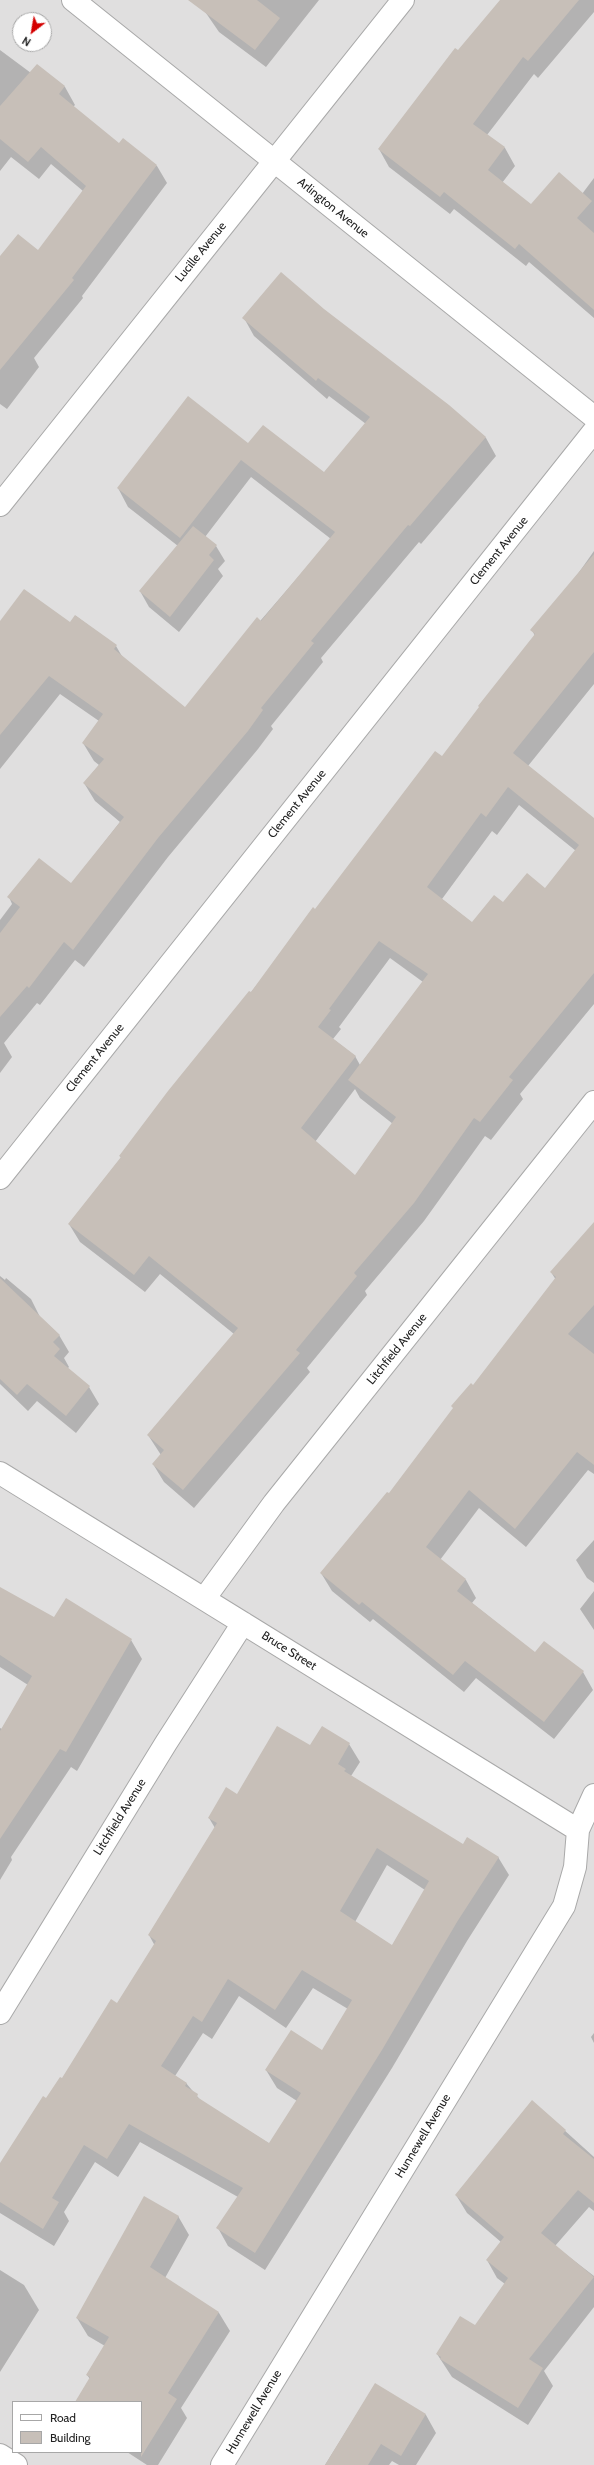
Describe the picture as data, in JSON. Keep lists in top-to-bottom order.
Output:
{
  "streets": {
    "street": [
      "Arlington Avenue",
      "Lucille Avenue",
      "Clement Avenue",
      "Litchfield Avenue",
      "Bruce Street",
      "Hunnewell Avenue"
    ]
  },
  "crossings": [
    ["Arlington Avenue", "Lucille Avenue"],
    ["Litchfield Avenue", "Bruce Street"],
    ["Bruce Street", "Hunnewell Avenue"]
  ],
  "legend": ["Road", "Building"],
  "north": "bottom left"
}
